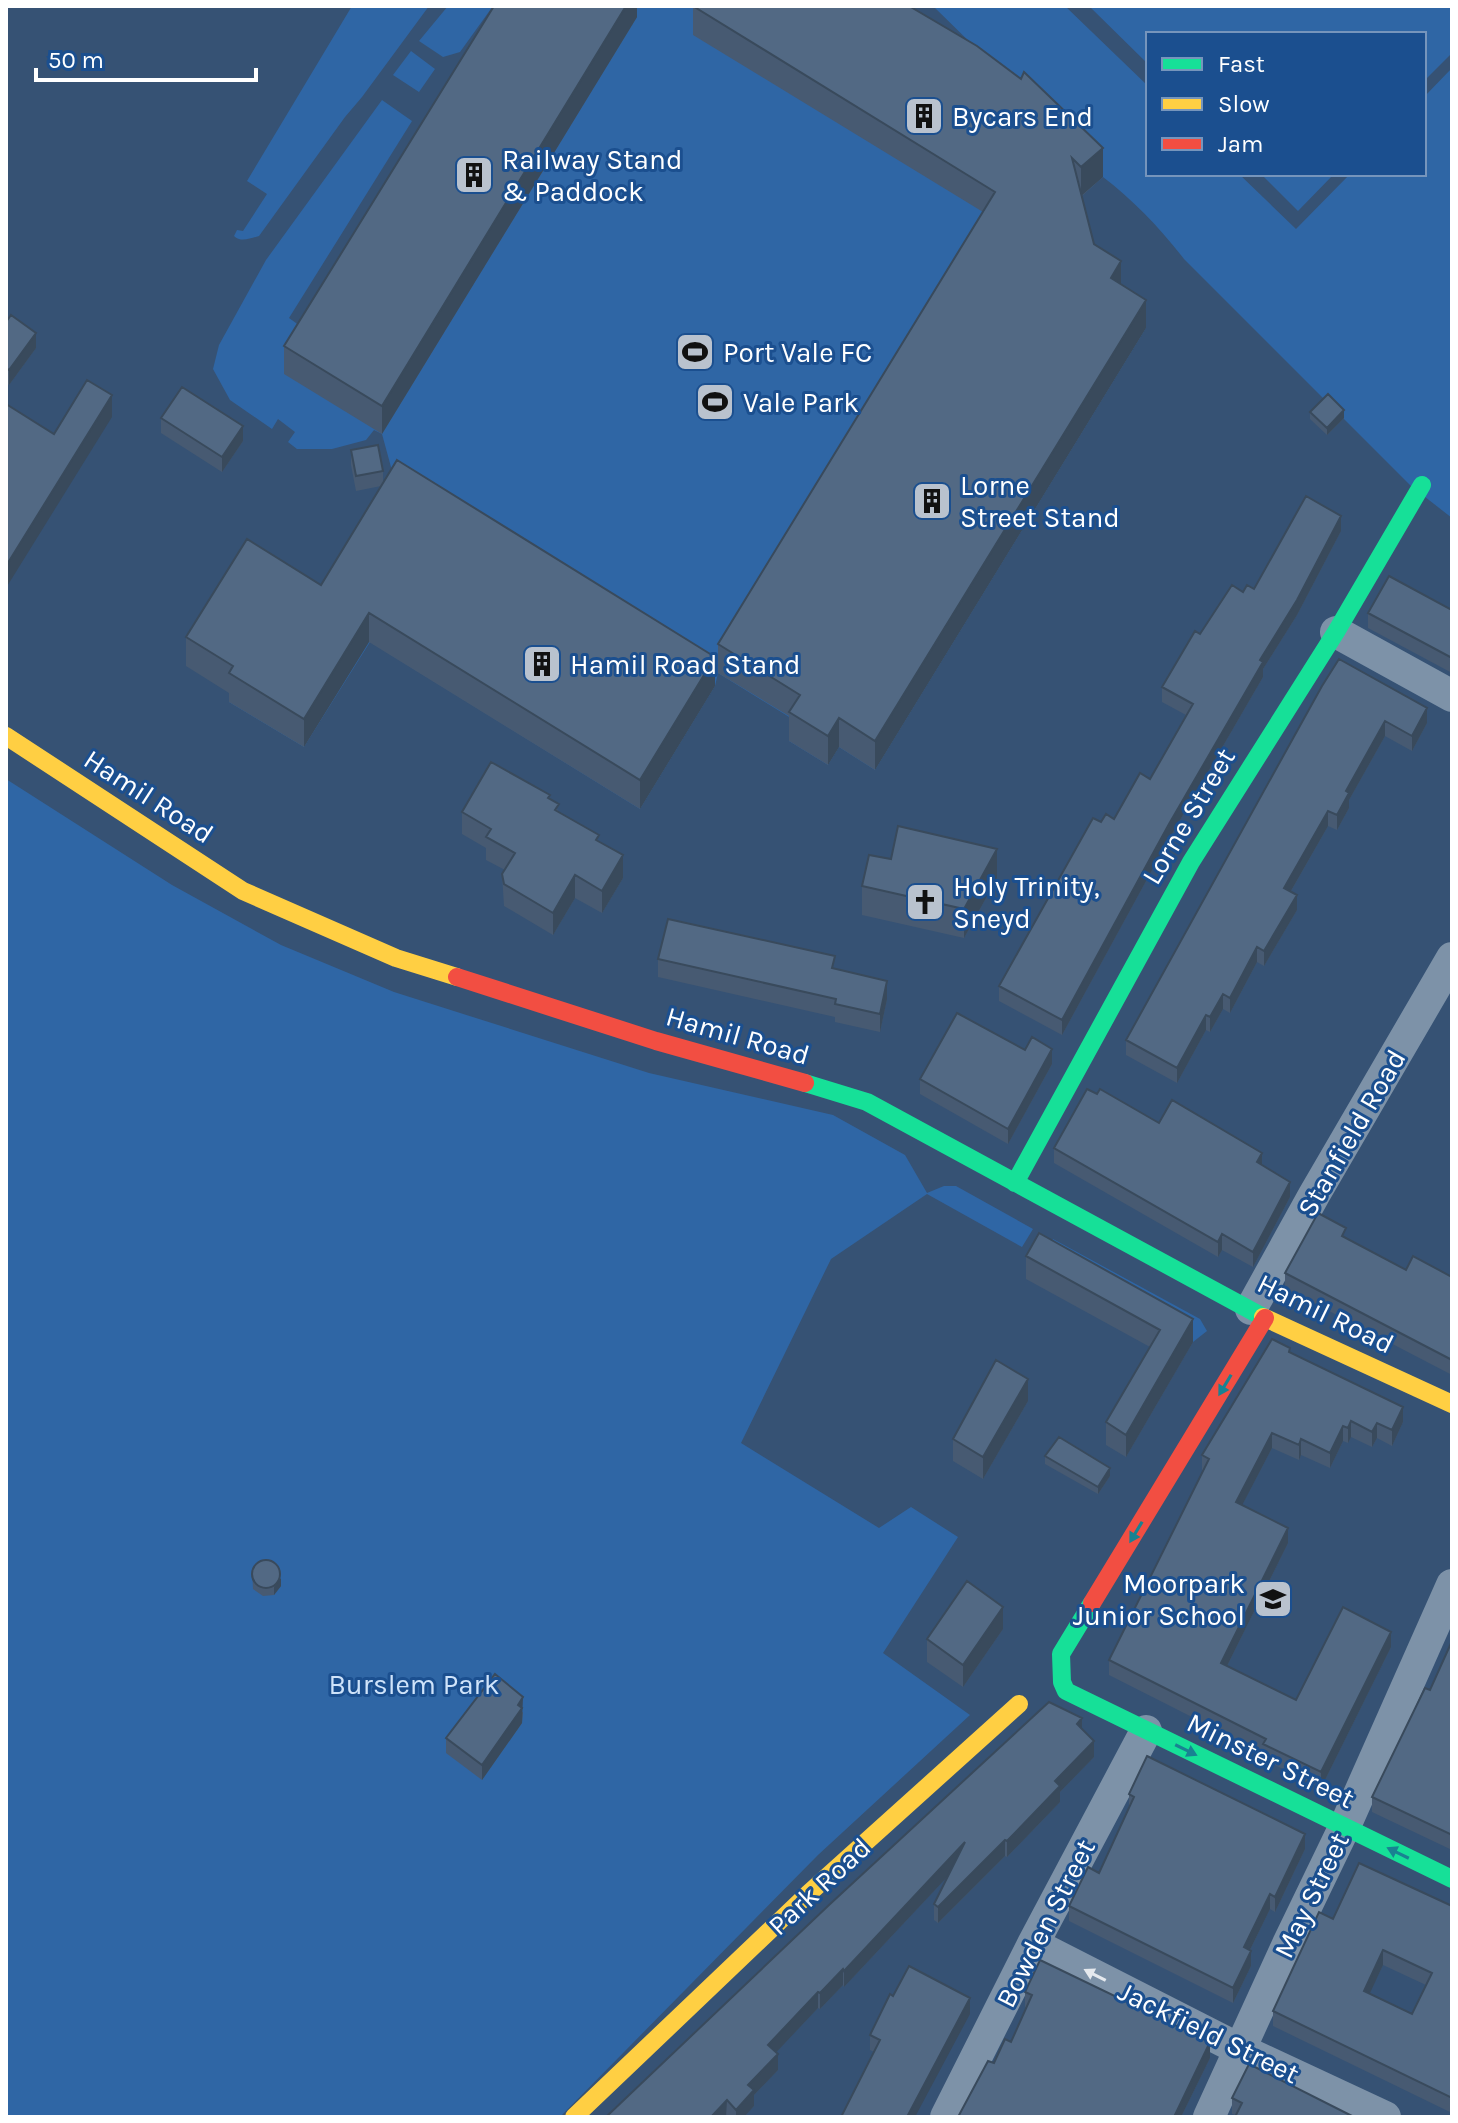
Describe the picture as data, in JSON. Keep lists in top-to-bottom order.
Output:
{
  "streets": {
    "street": [
      "Hamil Road",
      "Lorne Street",
      "Stanfield Road",
      "Minster Street",
      "Park Road",
      "May Street",
      "Bowden Street",
      "Jackfield Street"
    ]
  },
  "crossings": [
    ["Hamil Road", "Lorne Street"],
    ["Hamil Road", "Stanfield Road"],
    ["Hamil Road", "Park Road"],
    ["Stanfield Road", "Park Road"],
    ["Minster Street", "Park Road"],
    ["Minster Street", "May Street"],
    ["Minster Street", "Bowden Street"],
    ["May Street", "Jackfield Street"],
    ["Bowden Street", "Jackfield Street"]
  ],
  "one_way": ["Park Road", "Jackfield Street"],
  "parks": ["Burslem Park"],
  "places": {
    "building": [
      "Bycars End",
      "Railway Stand & Paddock",
      "Lorne Street Stand",
      "Hamil Road Stand"
    ],
    "sports": ["Port Vale FC", "Vale Park"],
    "church": ["Holy Trinity, Sneyd"],
    "school or university": ["Moorpark Junior School"]
  },
  "legend": ["Fast", "Slow", "Jam"],
  "scale_bar": "50 m"
}
